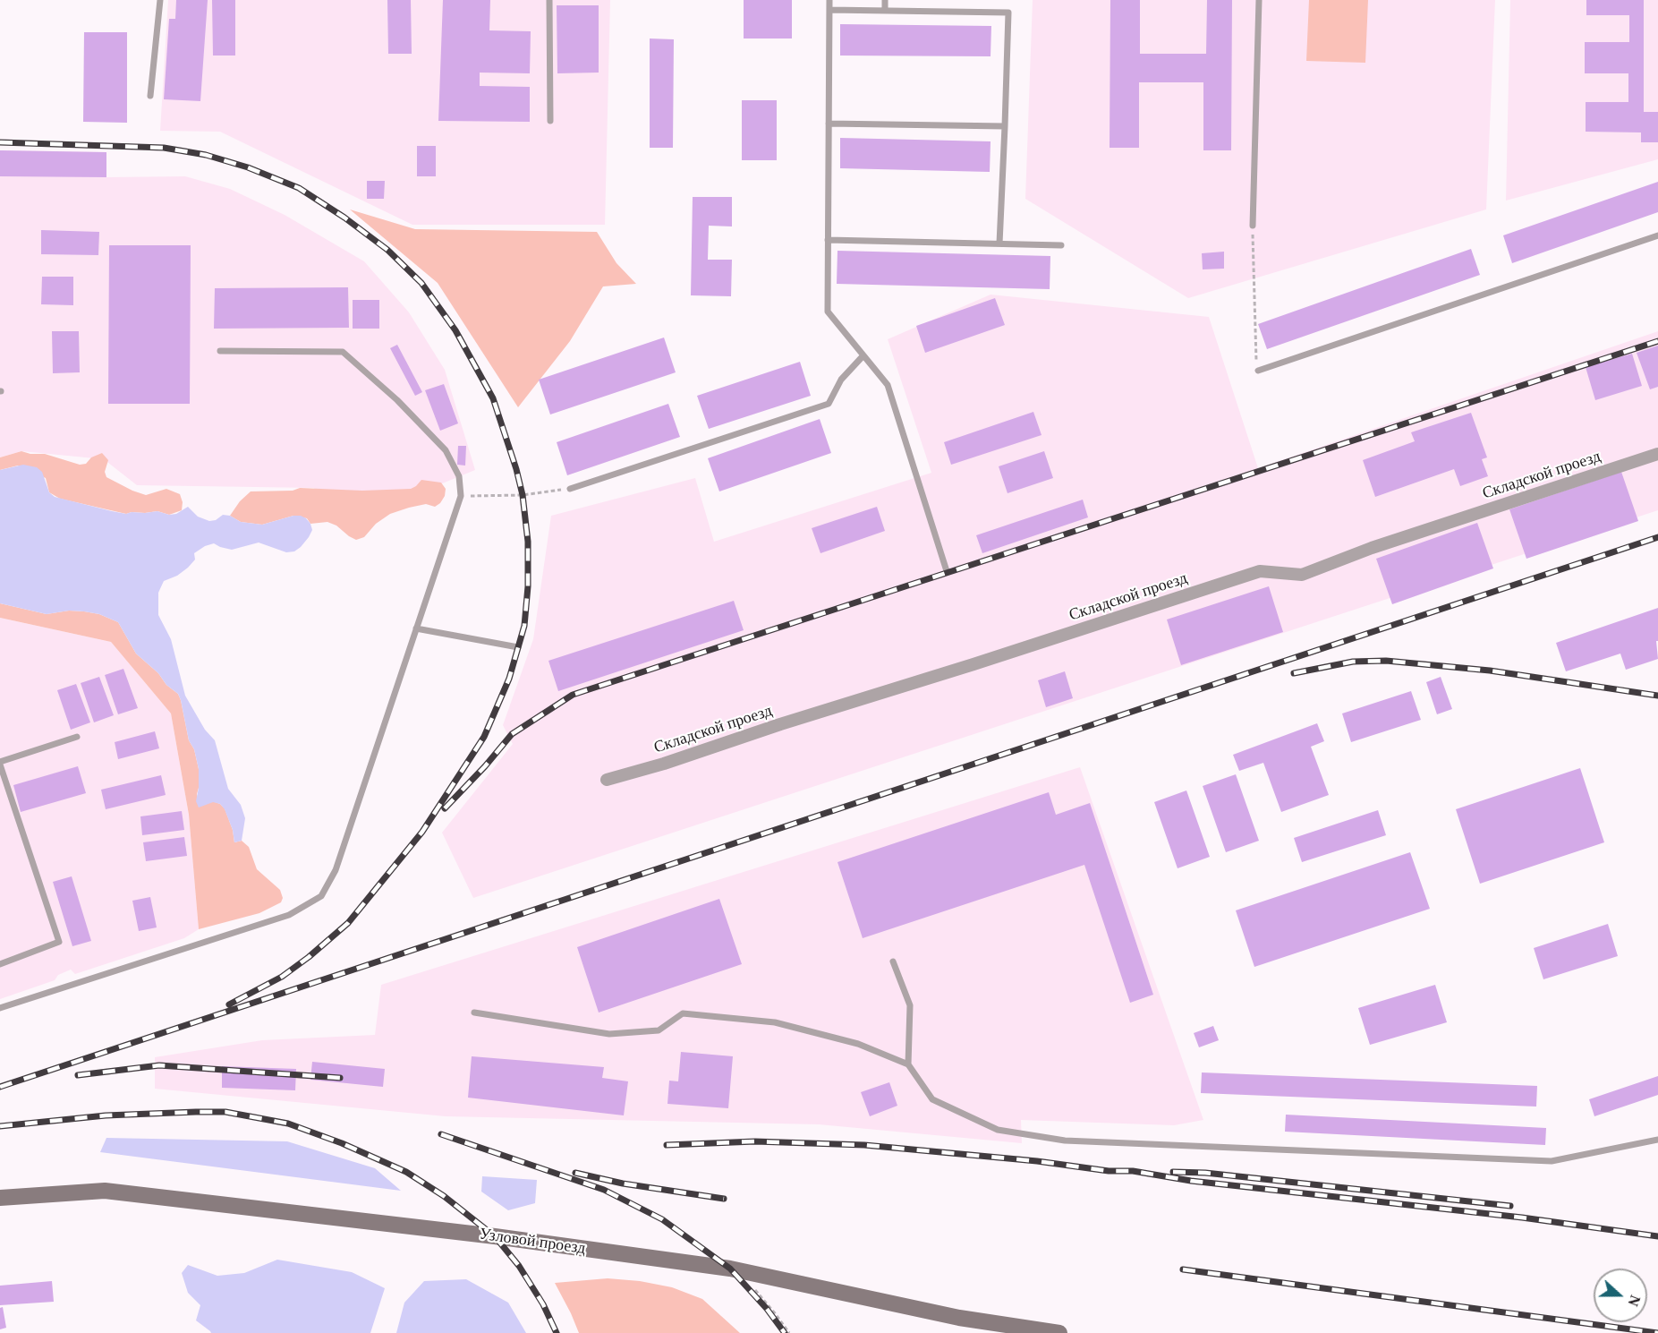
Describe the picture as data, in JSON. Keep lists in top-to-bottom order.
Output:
{
  "streets": {
    "street": ["Складской проезд", "Узловой проезд"]
  },
  "north": "right"
}
